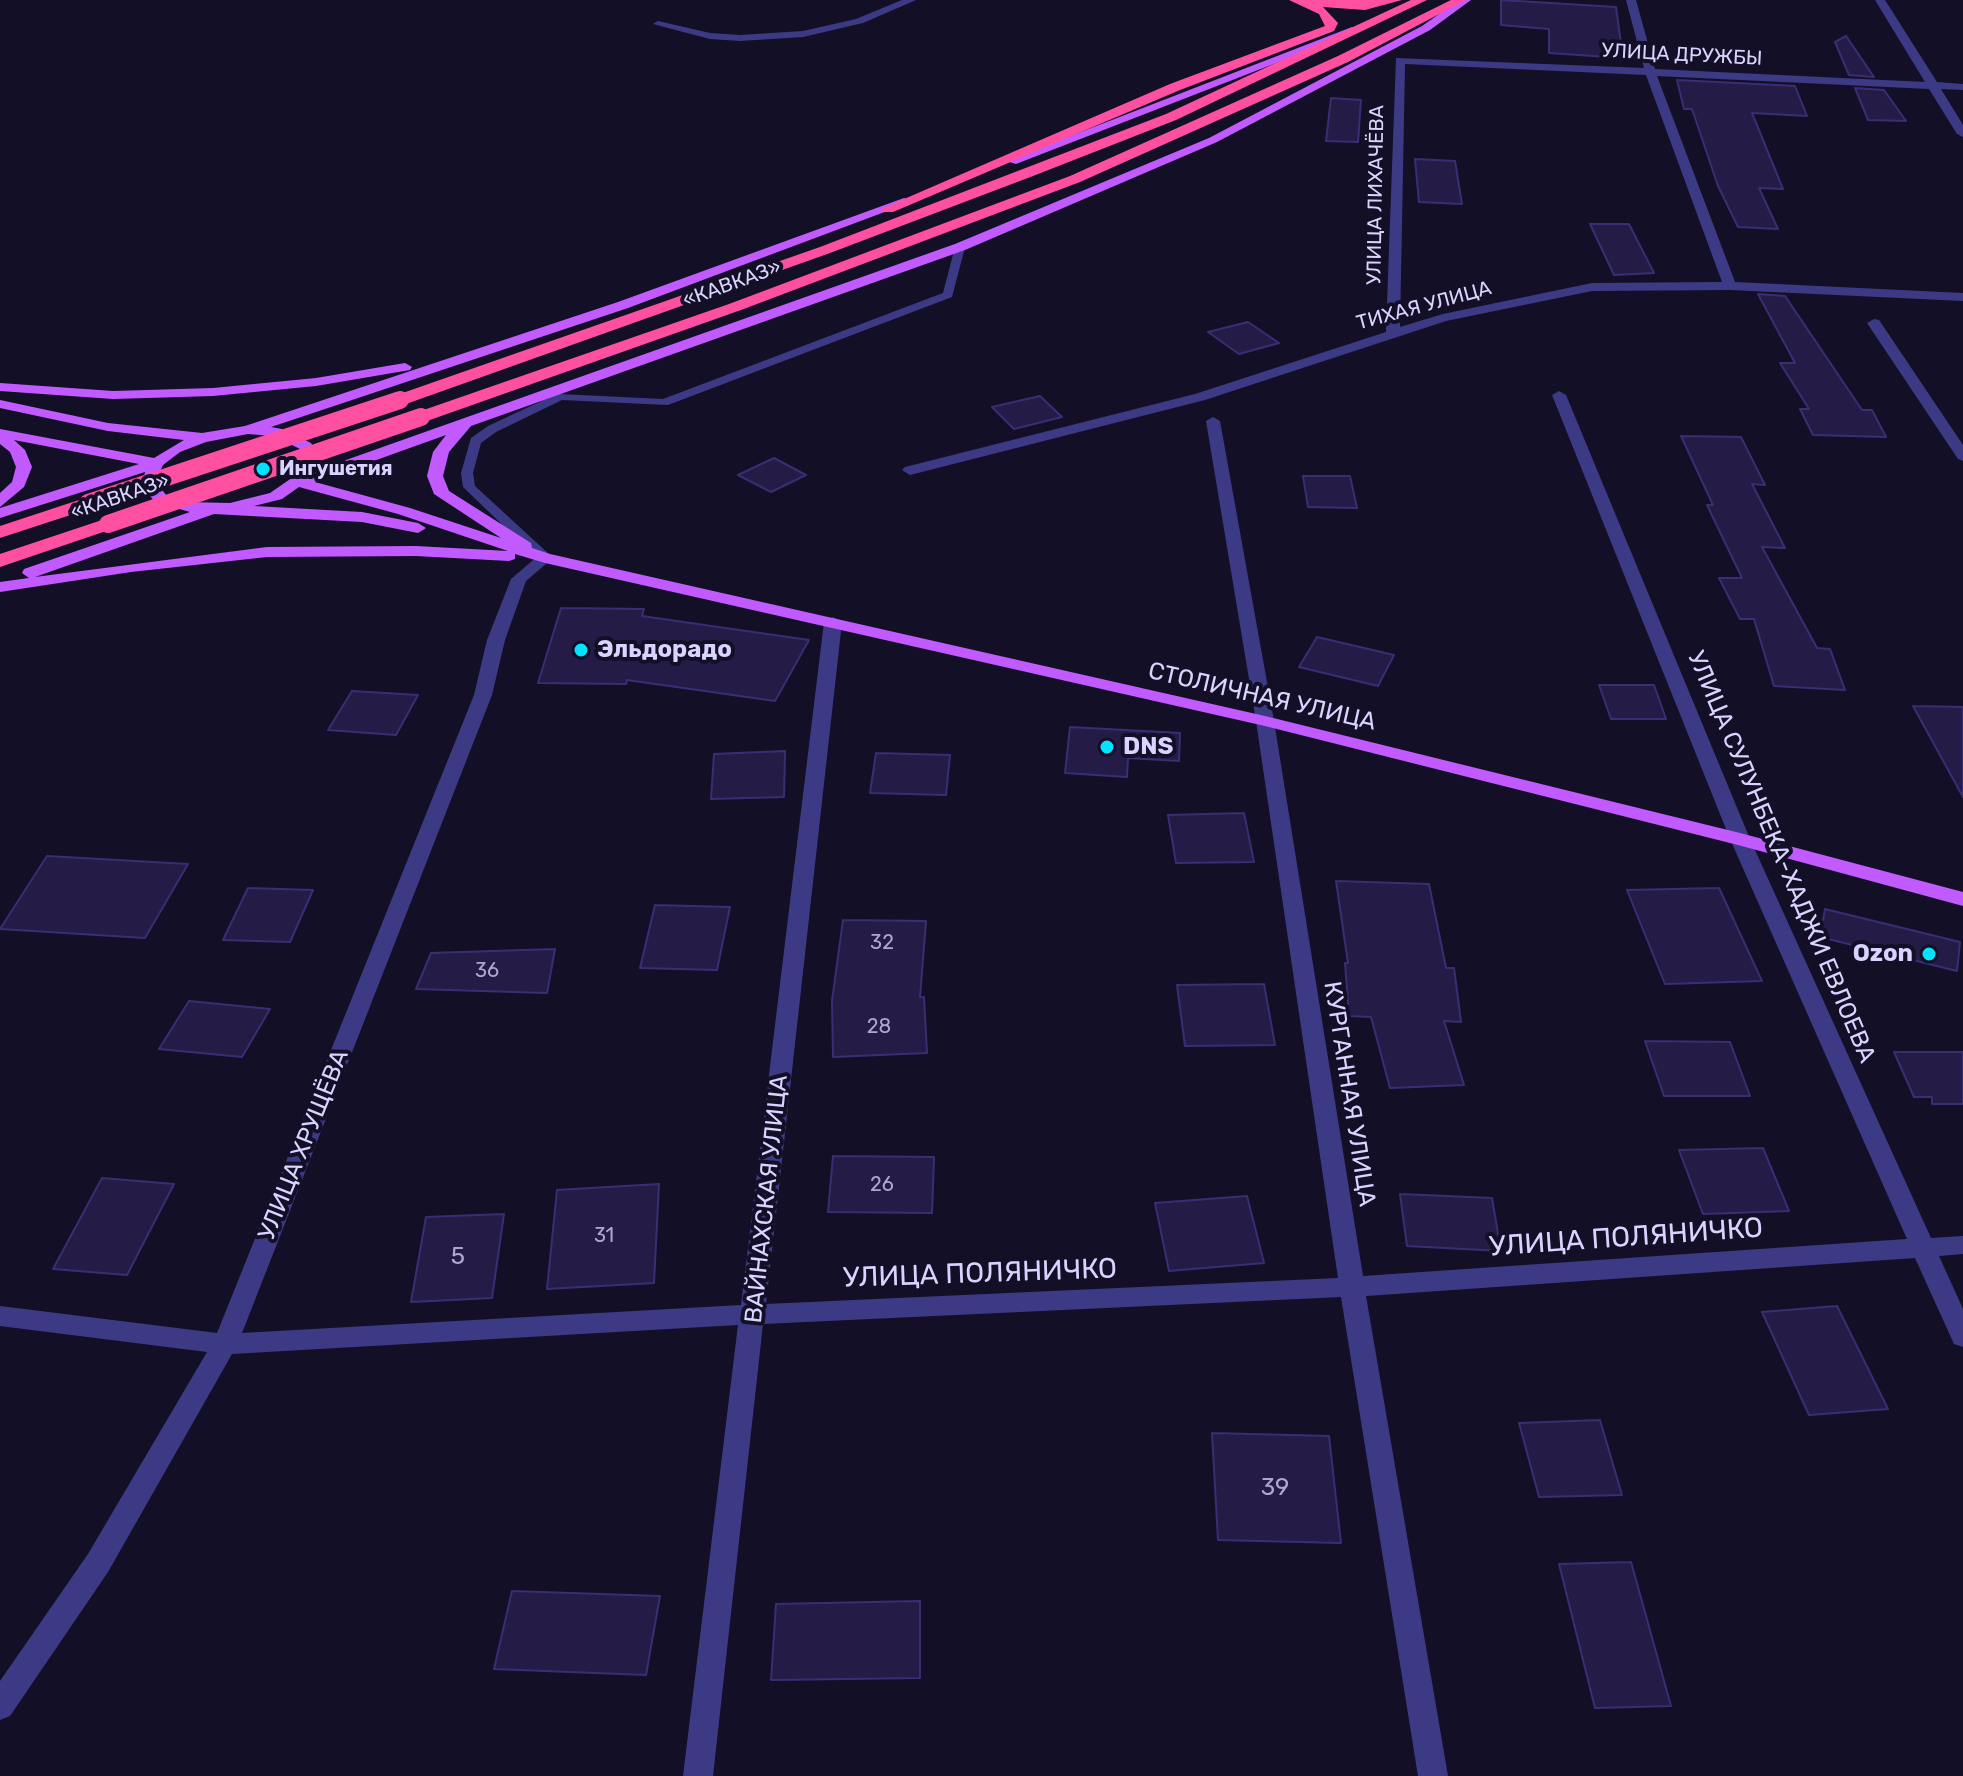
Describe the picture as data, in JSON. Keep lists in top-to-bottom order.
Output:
{
  "streets": {
    "highway": ["«КАВКАЗ»"],
    "main road": ["СТОЛИЧНАЯ УЛИЦА"],
    "street": [
      "УЛИЦА ДРУЖБЫ",
      "УЛИЦА ЛИХАЧЁВА",
      "ТИХАЯ УЛИЦА",
      "УЛИЦА СУЛУНБЕКА-ХАДЖИ ЕВЛОЕВА",
      "КУРГАННАЯ УЛИЦА",
      "УЛИЦА ХРУЩЁВА",
      "ВАЙНАХСКАЯ УЛИЦА",
      "УЛИЦА ПОЛЯНИЧКО"
    ]
  },
  "crossings": [
    ["УЛИЦА ДРУЖБЫ", "УЛИЦА ЛИХАЧЁВА"],
    ["УЛИЦА ЛИХАЧЁВА", "ТИХАЯ УЛИЦА"],
    ["СТОЛИЧНАЯ УЛИЦА", "УЛИЦА СУЛУНБЕКА-ХАДЖИ ЕВЛОЕВА"],
    ["СТОЛИЧНАЯ УЛИЦА", "КУРГАННАЯ УЛИЦА"],
    ["СТОЛИЧНАЯ УЛИЦА", "УЛИЦА ХРУЩЁВА"],
    ["СТОЛИЧНАЯ УЛИЦА", "ВАЙНАХСКАЯ УЛИЦА"],
    ["УЛИЦА СУЛУНБЕКА-ХАДЖИ ЕВЛОЕВА", "УЛИЦА ПОЛЯНИЧКО"],
    ["КУРГАННАЯ УЛИЦА", "УЛИЦА ПОЛЯНИЧКО"],
    ["УЛИЦА ХРУЩЁВА", "УЛИЦА ПОЛЯНИЧКО"],
    ["ВАЙНАХСКАЯ УЛИЦА", "УЛИЦА ПОЛЯНИЧКО"]
  ],
  "places": [
    "Ингушетия",
    "Эльдорадо",
    "DNS",
    "Ozon"
  ],
  "house_numbers": [
    "32",
    "36",
    "28",
    "26",
    "31",
    "5",
    "39"
  ]
}
